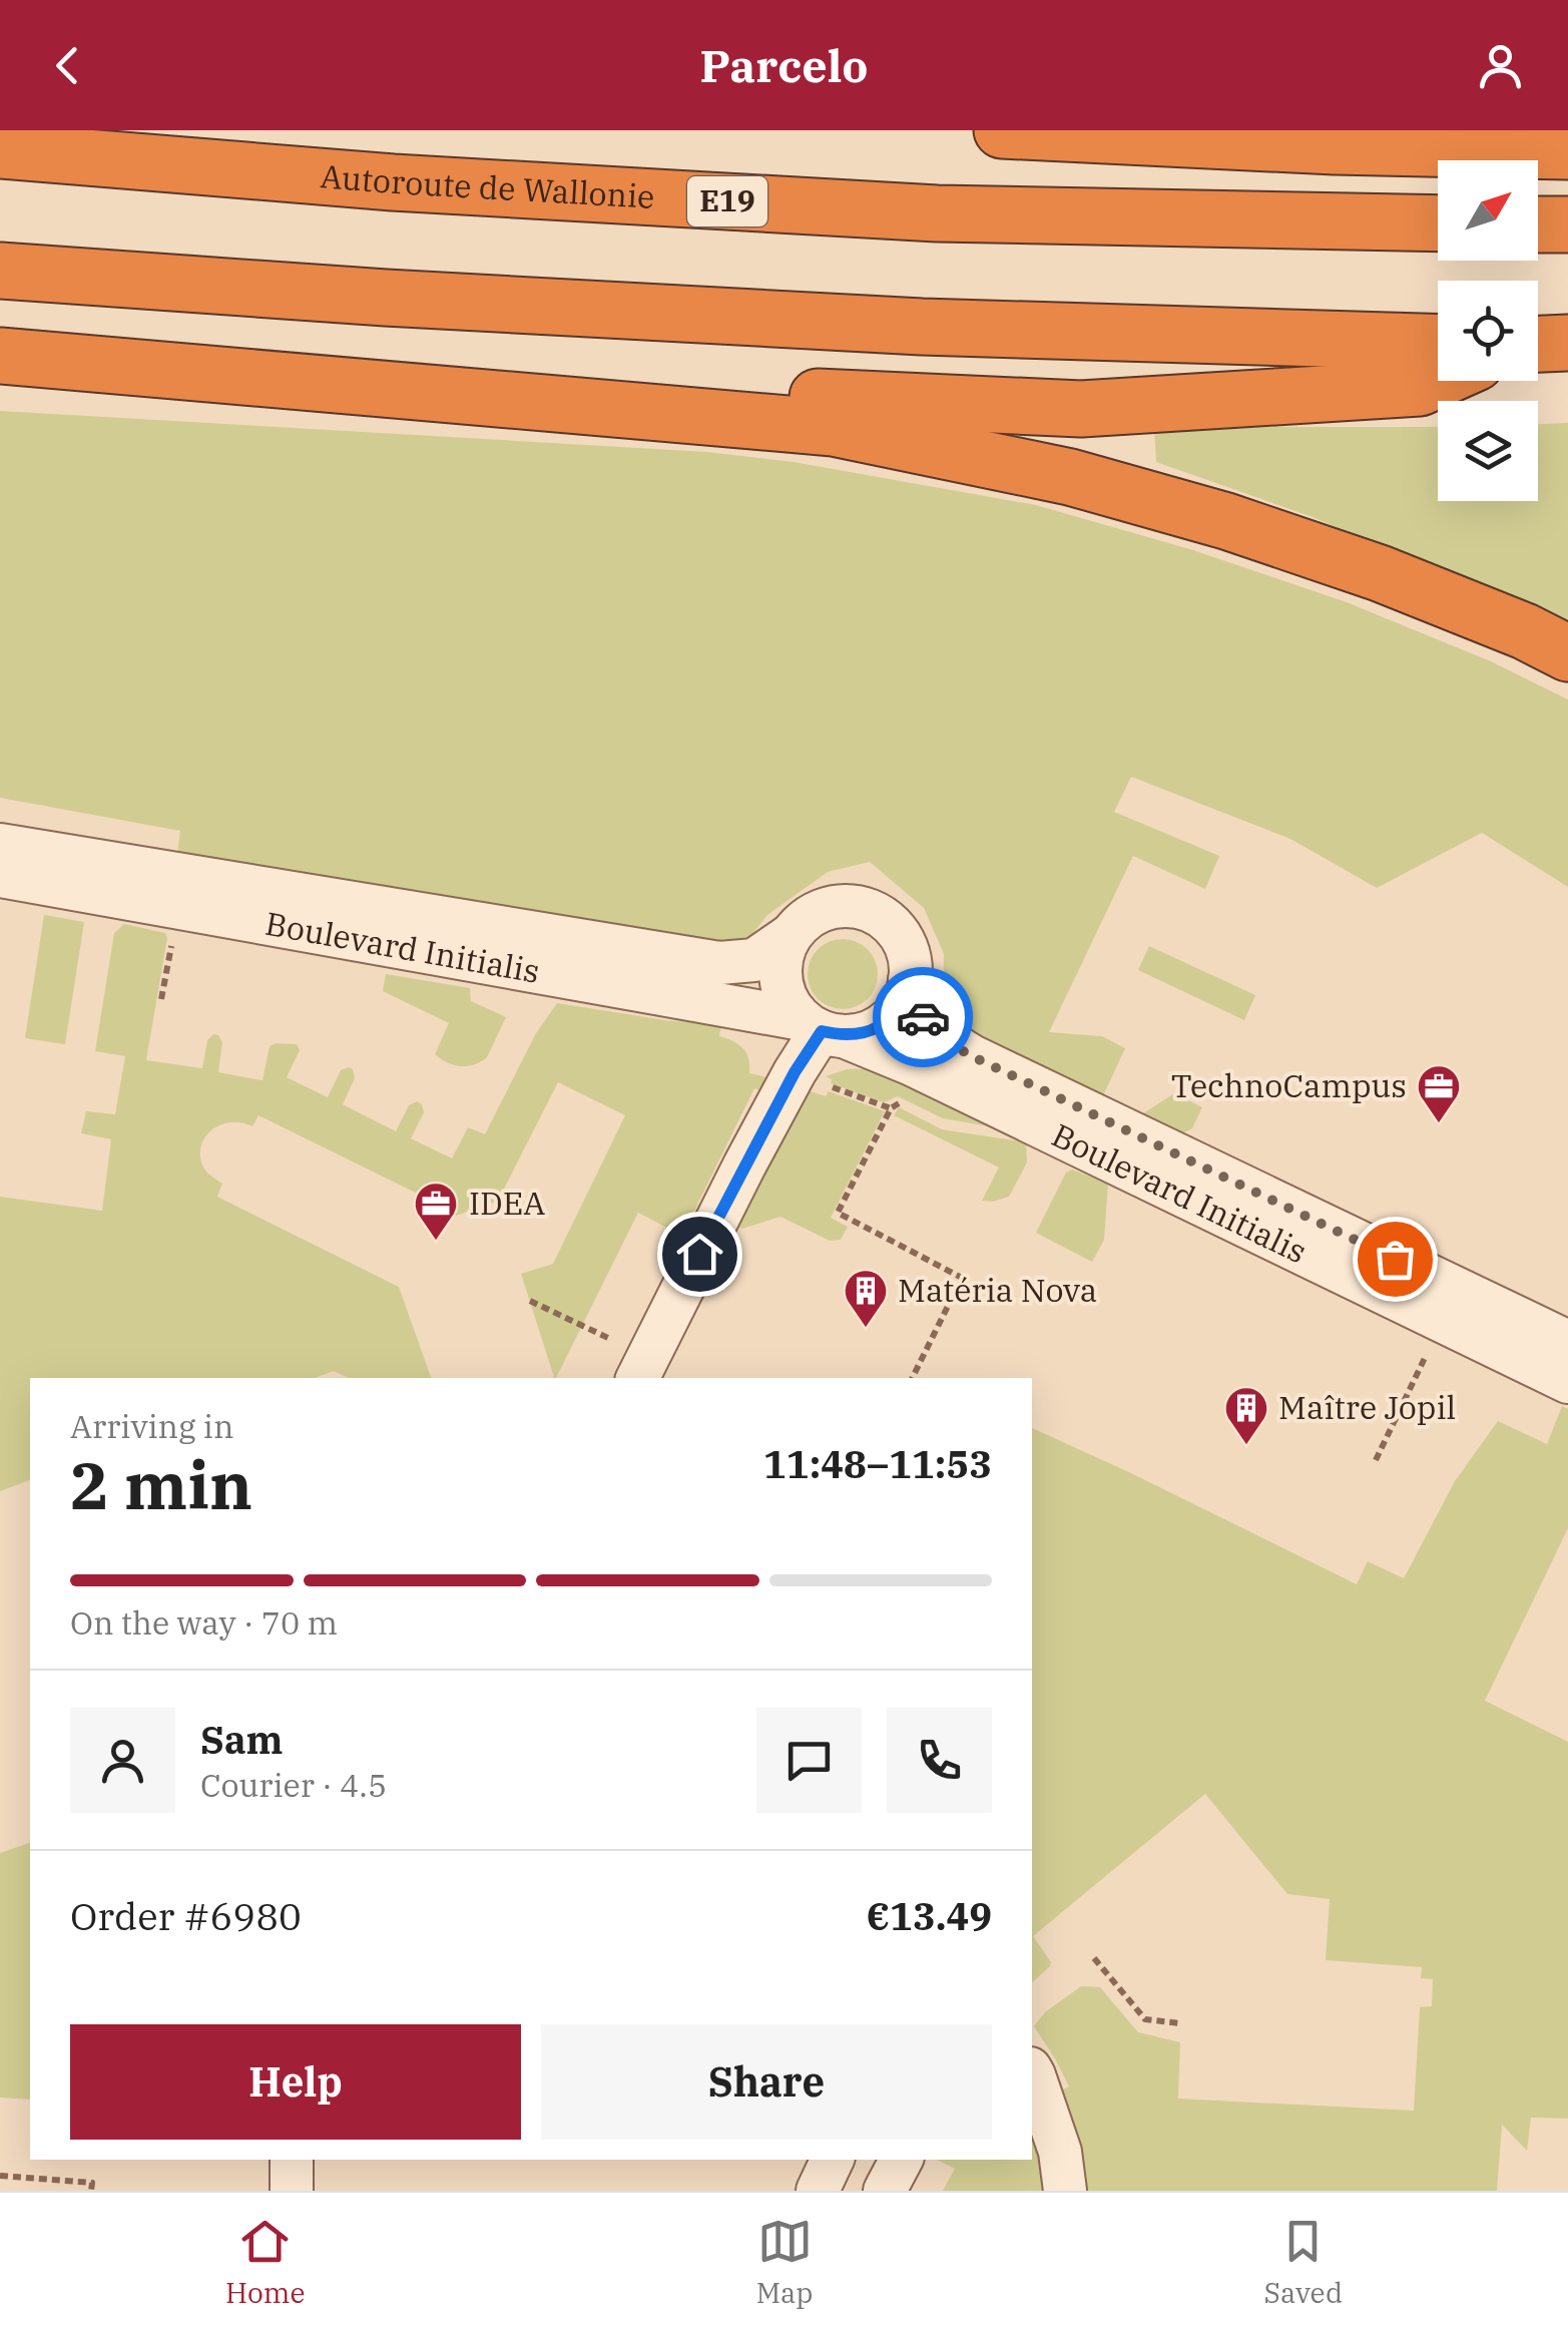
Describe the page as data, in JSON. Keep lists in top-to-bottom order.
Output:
{
  "streets": {
    "highway": ["Autoroute de Wallonie", "E19"],
    "street": ["Boulevard Initialis"]
  },
  "places": {
    "office": ["TechnoCampus", "IDEA"],
    "building": ["Matéria Nova", "Maître Jopil"]
  },
  "north": "top right",
  "page": {
    "header": "Parcelo",
    "heading": ["2 min", "Arriving in", "11:48–11:53"],
    "panel": [
      "Sam",
      "Courier · 4.5",
      "Order #6980",
      "€13.49"
    ],
    "bar": "On the way · 70 m",
    "buttons": ["Help", "Share"],
    "tabs": ["Home", "Map", "Saved"]
  }
}
